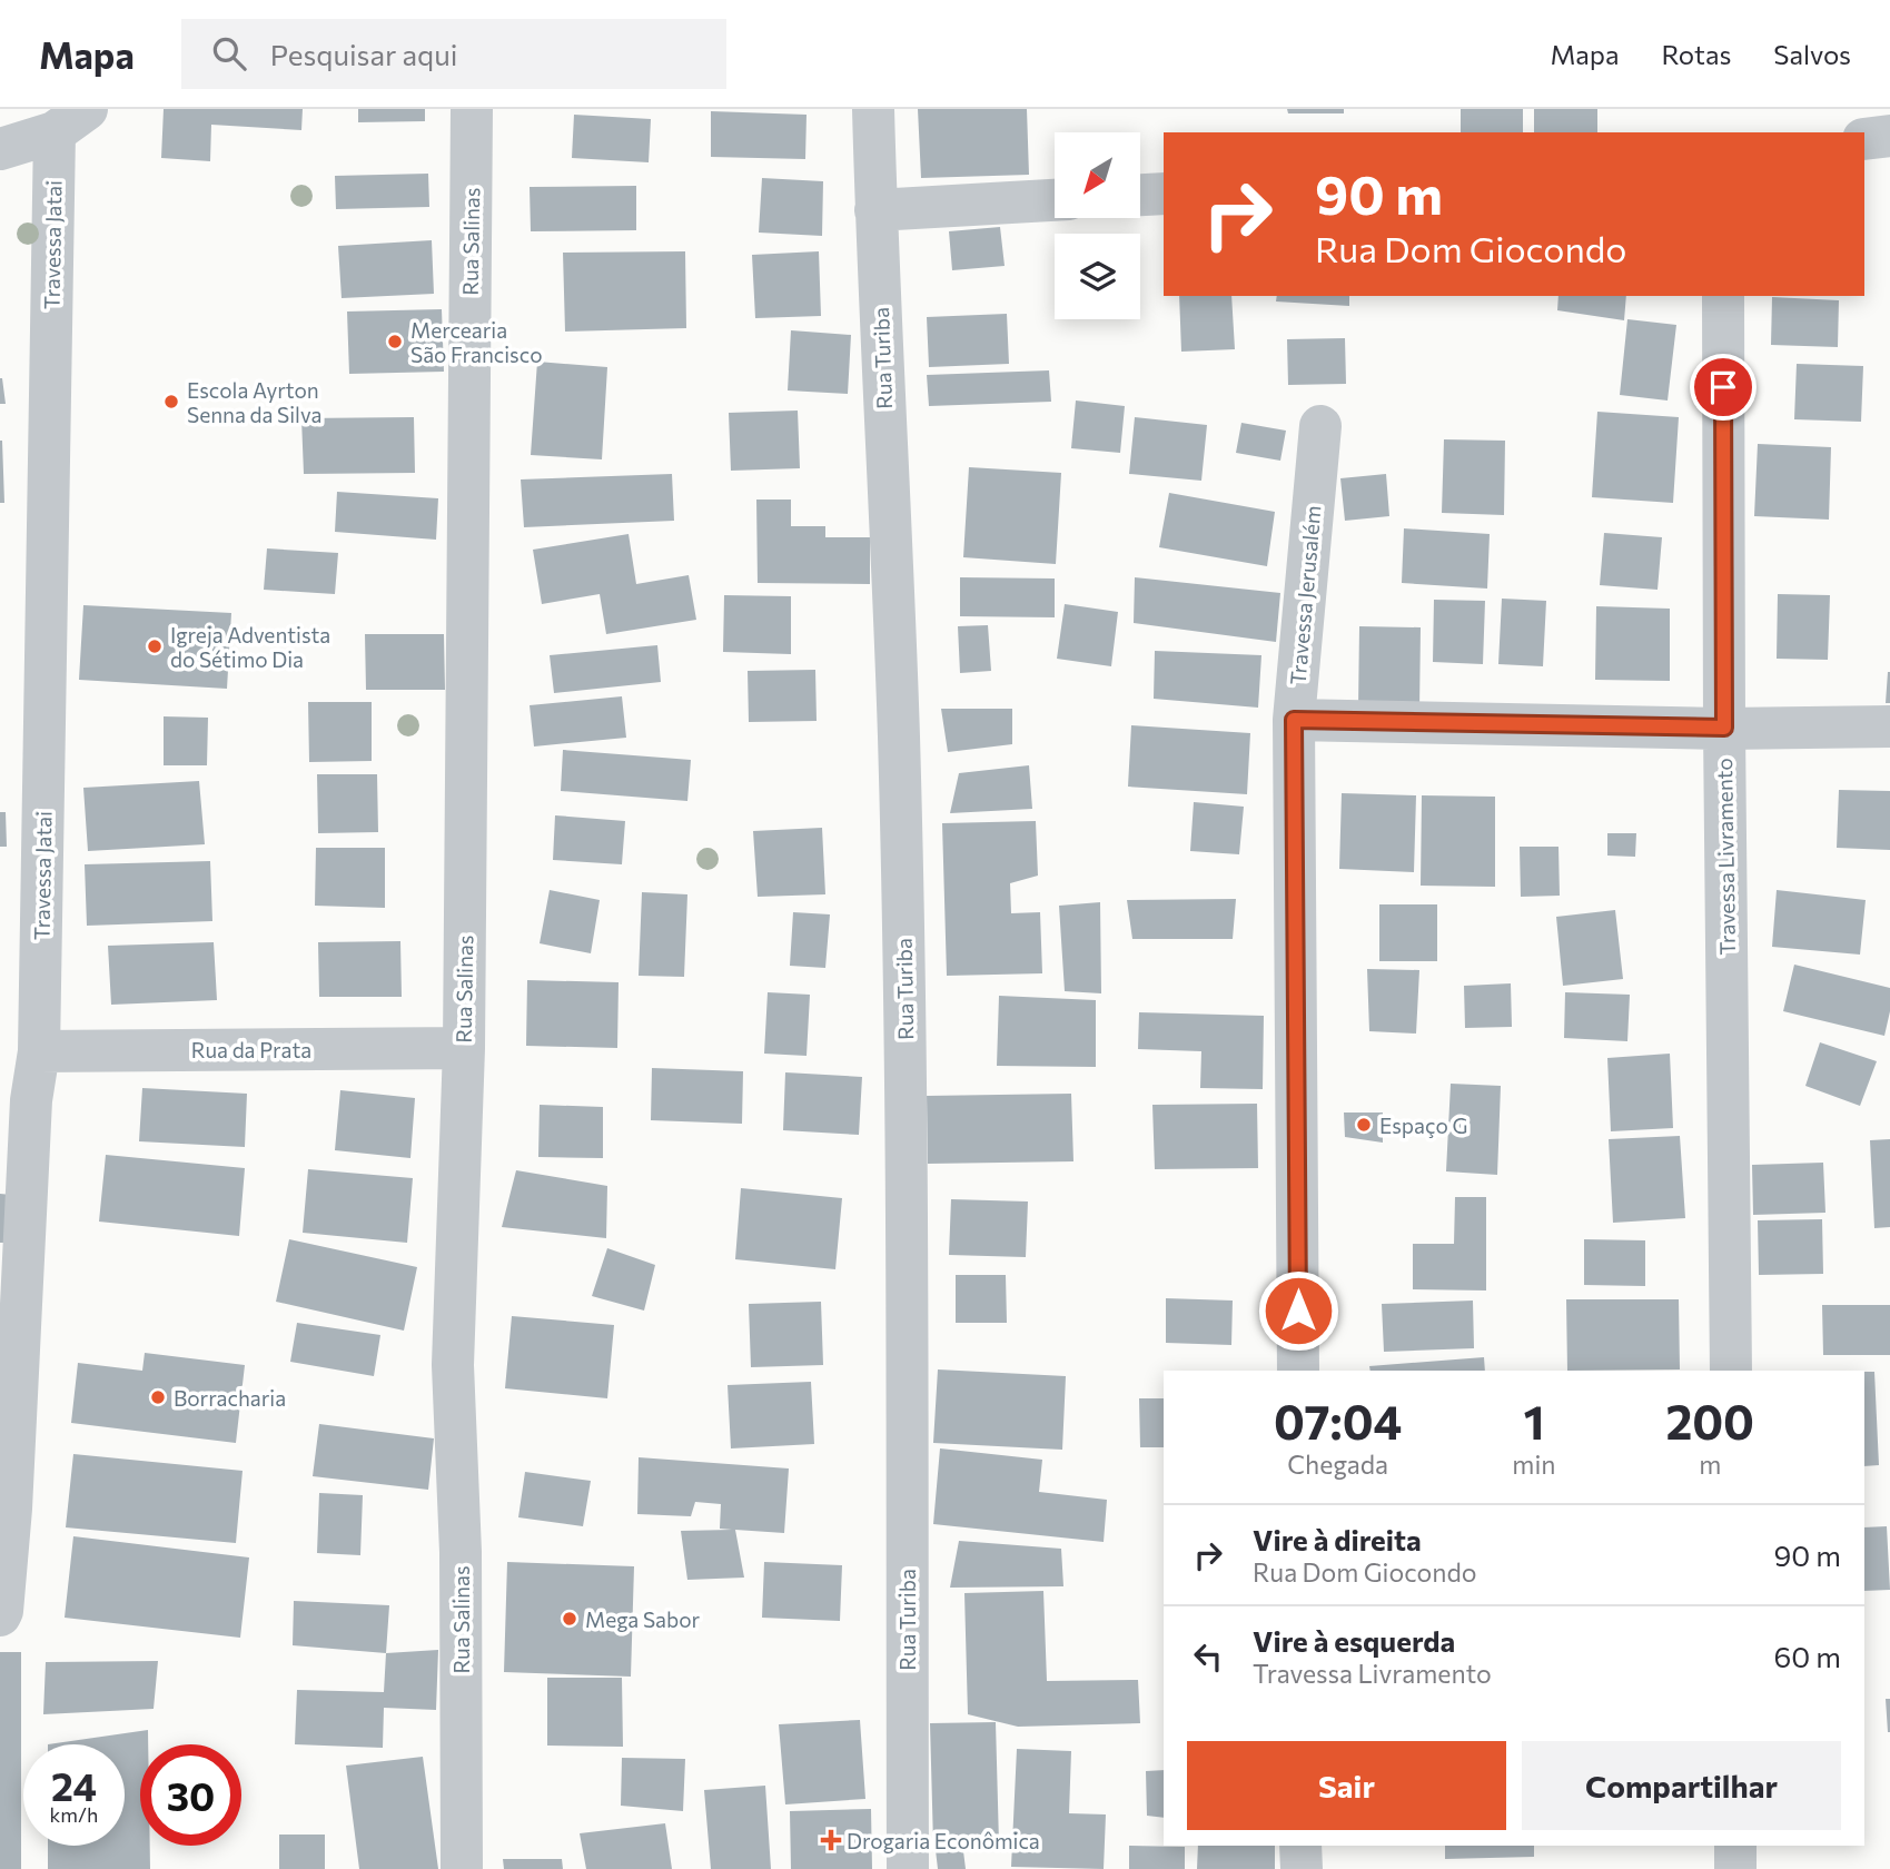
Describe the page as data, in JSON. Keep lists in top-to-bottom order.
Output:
{
  "streets": {
    "street": [
      "Rua Salinas",
      "Travessa Jatai",
      "Rua Turiba",
      "Travessa Jerusalém",
      "Travessa Livramento",
      "Rua da Prata"
    ]
  },
  "crossings": [
    ["Rua Salinas", "Rua da Prata"],
    ["Travessa Jatai", "Rua da Prata"]
  ],
  "places": {
    "other": [
      "Mercearia São Francisco",
      "Escola Ayrton Senna da Silva",
      "Igreja Adventista do Sétimo Dia",
      "Espaço G",
      "Borracharia",
      "Mega Sabor"
    ],
    "health": ["Drogaria Econômica"]
  },
  "north": "bottom left",
  "page": {
    "header": "Mapa",
    "search": "Pesquisar aqui",
    "nav": ["Mapa", "Rotas", "Salvos"],
    "turn": ["90 m", "Rua Dom Giocondo"],
    "eta": [
      "07:04",
      "Chegada",
      "1",
      "min",
      "200",
      "m"
    ],
    "list": [
      {
        "name": "Vire à direita",
        "note": "Rua Dom Giocondo",
        "value": "90 m"
      },
      {
        "name": "Vire à esquerda",
        "note": "Travessa Livramento",
        "value": "60 m"
      }
    ],
    "buttons": ["Sair", "Compartilhar"],
    "speed": "24 km/h",
    "limit": "30"
  }
}
